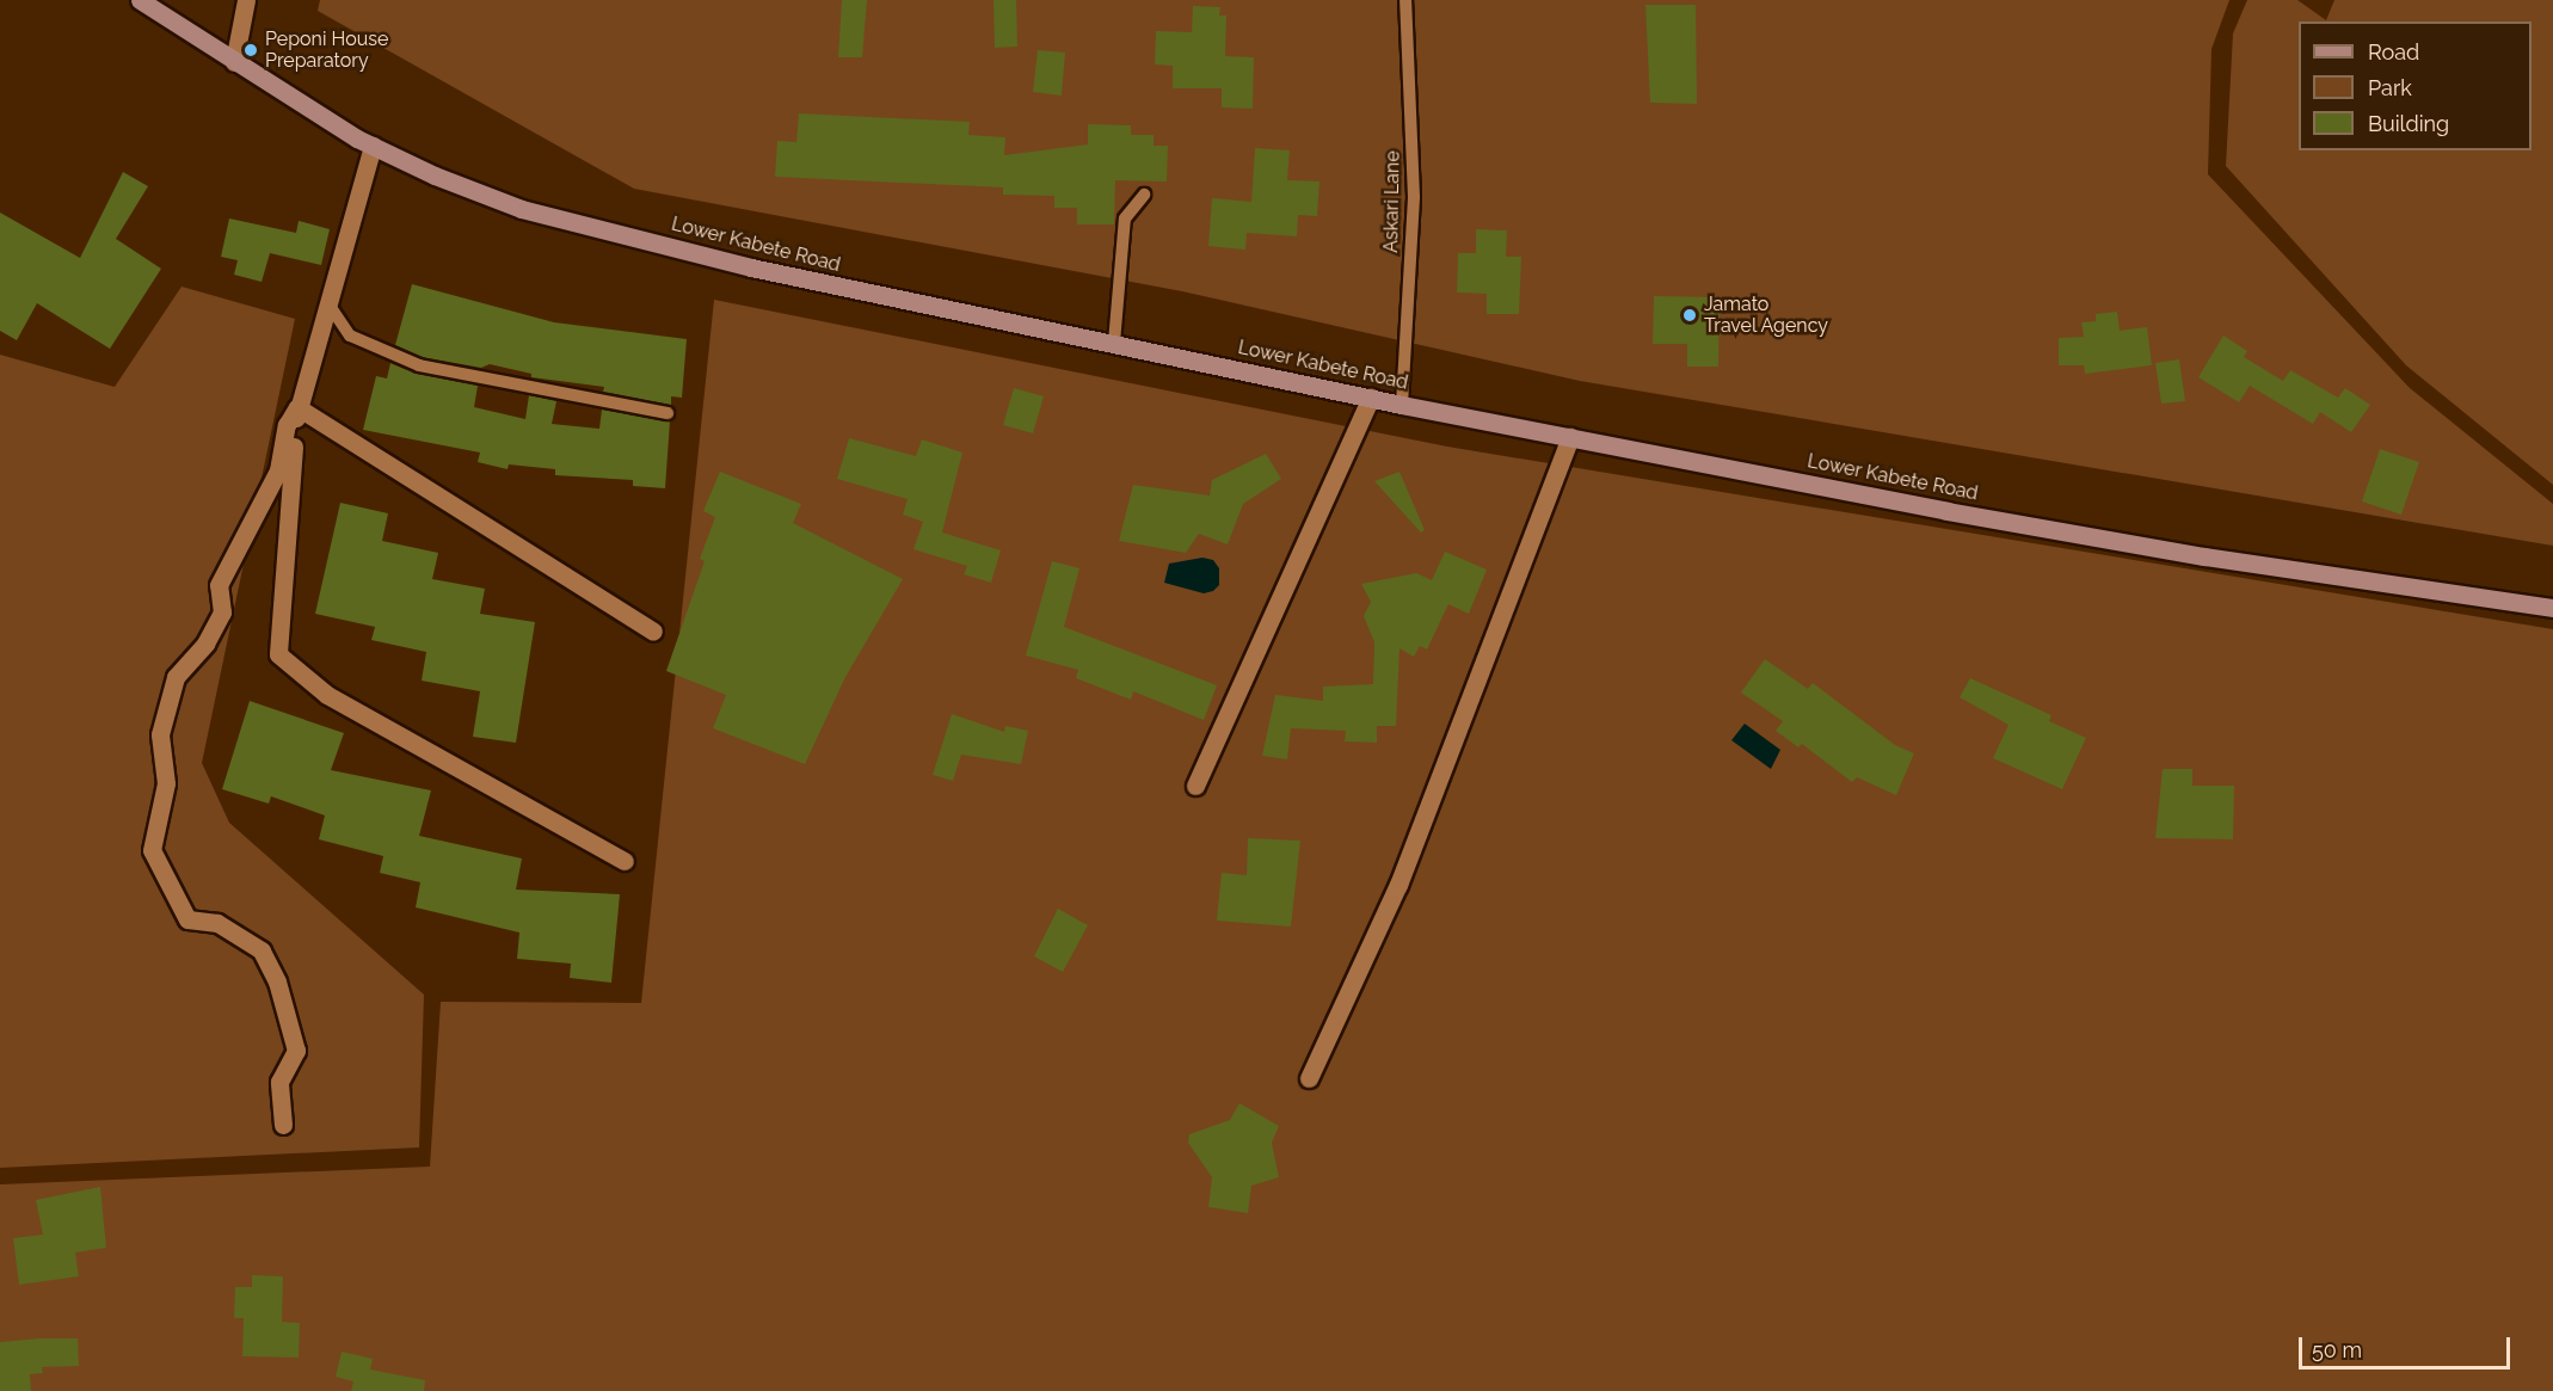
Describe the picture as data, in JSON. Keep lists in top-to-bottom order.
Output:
{
  "streets": {
    "main road": ["Lower Kabete Road"],
    "lane": ["Askari Lane"]
  },
  "crossings": [
    ["Askari Lane", "Lower Kabete Road"]
  ],
  "places": ["Peponi House Preparatory", "Jamato Travel Agency"],
  "legend": ["Road", "Park", "Building"],
  "scale_bar": "50 m"
}
